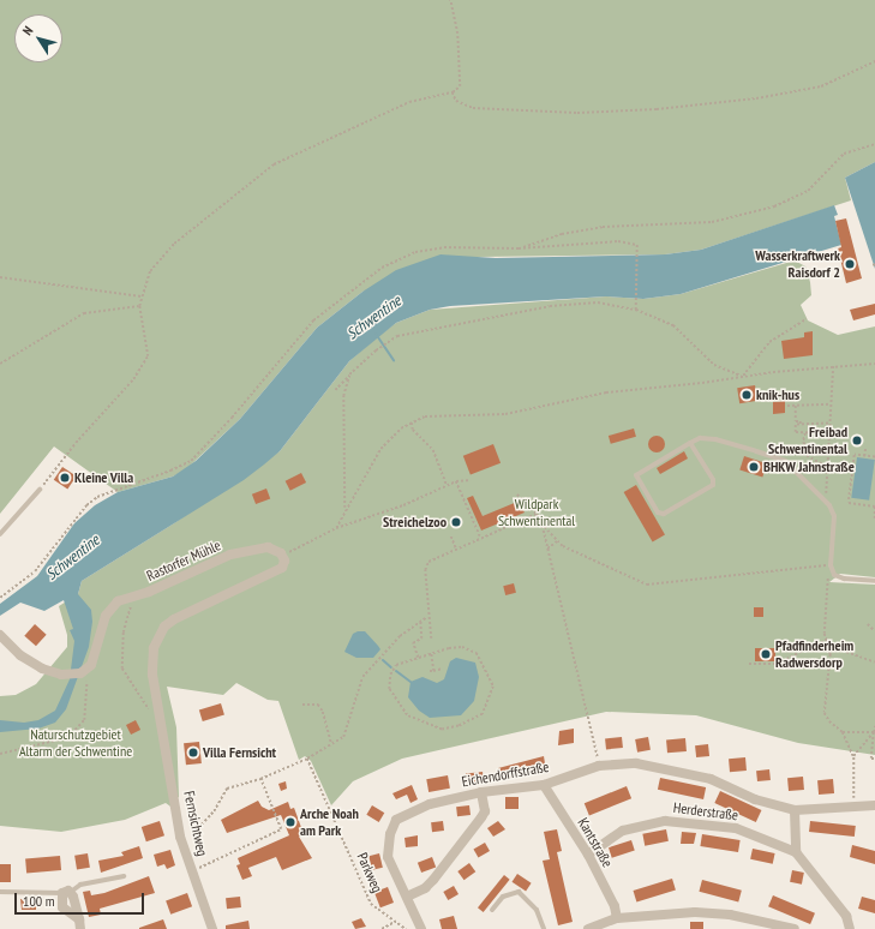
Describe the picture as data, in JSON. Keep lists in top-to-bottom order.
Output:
{
  "streets": {
    "street": [
      "Rastorfer Mühle",
      "Eichendorffstraße",
      "Herderstraße",
      "Fernsichtweg",
      "Kantstraße"
    ],
    "path": ["Parkweg"]
  },
  "crossings": [
    ["Rastorfer Mühle", "Fernsichtweg"],
    ["Eichendorffstraße", "Kantstraße"],
    ["Herderstraße", "Kantstraße"]
  ],
  "water": ["Schwentine"],
  "parks": ["Wildpark Schwentinental", "Naturschutzgebiet Altarm der Schwentine"],
  "places": [
    "Wasserkraftwerk Raisdorf 2",
    "knik-hus",
    "Freibad Schwentinental",
    "BHKW Jahnstraße",
    "Kleine Villa",
    "Streichelzoo",
    "Pfadfinderheim Radwersdorp",
    "Villa Fernsicht",
    "Arche Noah am Park"
  ],
  "scale_bar": "100 m",
  "north": "top left"
}
